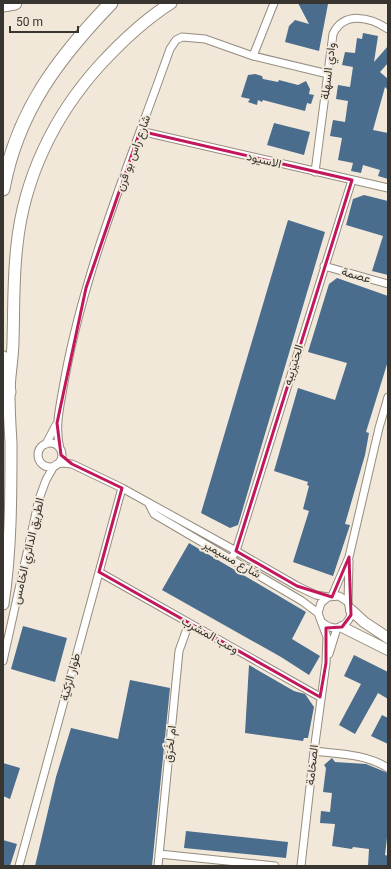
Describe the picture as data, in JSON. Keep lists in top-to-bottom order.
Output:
{
  "streets": {
    "street": [
      "وادي السهلة",
      "شارع راس بو قرن",
      "الاسيود",
      "عصمة",
      "الحنيزيبه",
      "الطريق الدائري الخامس",
      "شارع مسيمير",
      "وعب المشرب",
      "طوار الرّكية",
      "ام لخَرَق",
      "الصخامة"
    ]
  },
  "crossings": [
    ["وادي السهلة", "شارع راس بو قرن"],
    ["وادي السهلة", "الاسيود"],
    ["شارع راس بو قرن", "الاسيود"],
    ["شارع راس بو قرن", "الطريق الدائري الخامس"],
    ["شارع راس بو قرن", "شارع مسيمير"],
    ["الاسيود", "الحنيزيبه"],
    ["عصمة", "الحنيزيبه"],
    ["الحنيزيبه", "شارع مسيمير"],
    ["الطريق الدائري الخامس", "شارع مسيمير"],
    ["شارع مسيمير", "طوار الرّكية"],
    ["شارع مسيمير", "الصخامة"],
    ["وعب المشرب", "طوار الرّكية"],
    ["وعب المشرب", "ام لخَرَق"],
    ["وعب المشرب", "الصخامة"]
  ],
  "scale_bar": "50 m"
}
